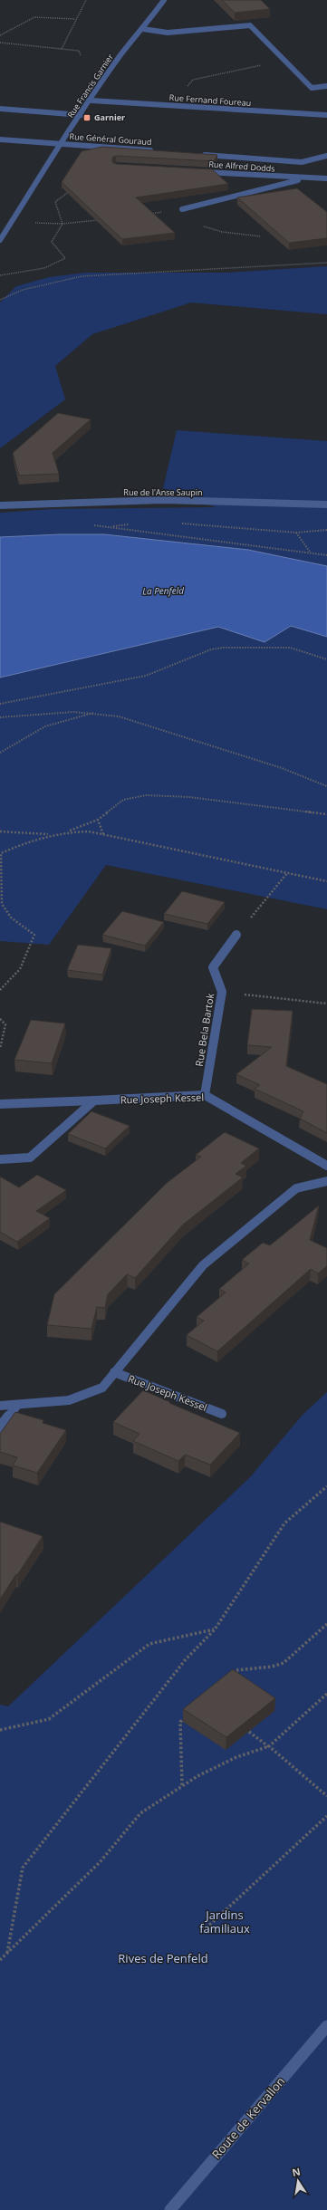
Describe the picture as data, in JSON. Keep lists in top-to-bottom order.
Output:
{
  "streets": {
    "street": [
      "Rue Francis Garnier",
      "Rue Fernand Foureau",
      "Rue Général Gouraud",
      "Rue Alfred Dodds",
      "Rue de l'Anse Saupin",
      "Rue Bela Bartok",
      "Rue Joseph Kessel",
      "Route de Kervallon"
    ]
  },
  "crossings": [
    ["Rue Francis Garnier", "Rue Fernand Foureau"],
    ["Rue Francis Garnier", "Rue Général Gouraud"],
    ["Rue Bela Bartok", "Rue Joseph Kessel"]
  ],
  "water": ["La Penfeld"],
  "parks": ["Jardins familiaux", "Rives de Penfeld"],
  "places": {
    "transit": ["Garnier"]
  },
  "north": "top"
}
